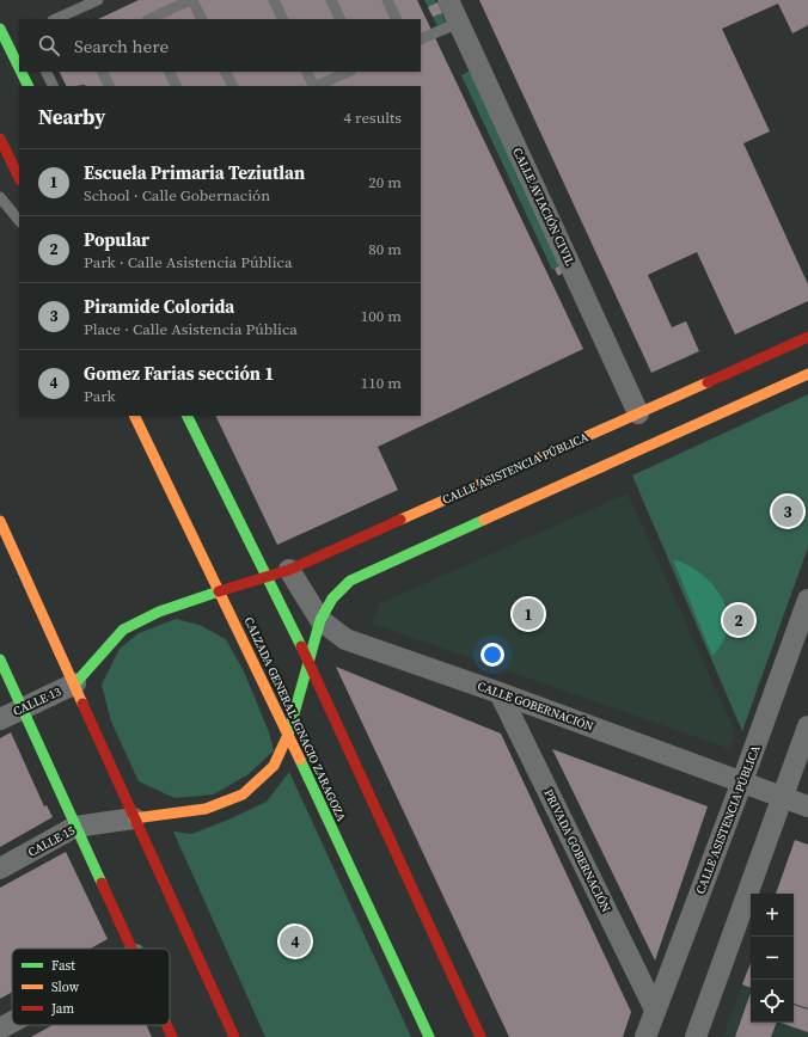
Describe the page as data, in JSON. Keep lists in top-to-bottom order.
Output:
{
  "streets": {
    "main road": ["CALLE ASISTENCIA PÚBLICA", "CALZADA GENERAL IGNACIO ZARAGOZA"],
    "street": [
      "CALLE AVIACIÓN CIVIL",
      "CALLE 13",
      "CALLE GOBERNACIÓN",
      "CALLE 15",
      "PRIVADA GOBERNACIÓN"
    ]
  },
  "crossings": [
    ["CALLE AVIACIÓN CIVIL", "CALLE ASISTENCIA PÚBLICA"],
    ["CALLE ASISTENCIA PÚBLICA", "CALLE 13"],
    ["CALLE ASISTENCIA PÚBLICA", "CALLE GOBERNACIÓN"],
    ["CALLE ASISTENCIA PÚBLICA", "CALZADA GENERAL IGNACIO ZARAGOZA"],
    ["CALLE ASISTENCIA PÚBLICA", "PRIVADA GOBERNACIÓN"],
    ["CALLE GOBERNACIÓN", "PRIVADA GOBERNACIÓN"]
  ],
  "legend": ["Fast", "Slow", "Jam"],
  "page": {
    "search": "Search here",
    "heading": ["Nearby", "4 results"],
    "list": [
      {
        "mark": "1",
        "name": "Escuela Primaria Teziutlan",
        "note": "School · Calle Gobernación",
        "value": "20 m"
      },
      {
        "mark": "2",
        "name": "Popular",
        "note": "Park · Calle Asistencia Pública",
        "value": "80 m"
      },
      {
        "mark": "3",
        "name": "Piramide Colorida",
        "note": "Place · Calle Asistencia Pública",
        "value": "100 m"
      },
      {
        "mark": "4",
        "name": "Gomez Farias sección 1",
        "note": "Park",
        "value": "110 m"
      }
    ],
    "pins": [
      "3",
      "1",
      "2",
      "4"
    ],
    "map_buttons": ["+", "−"]
  }
}
